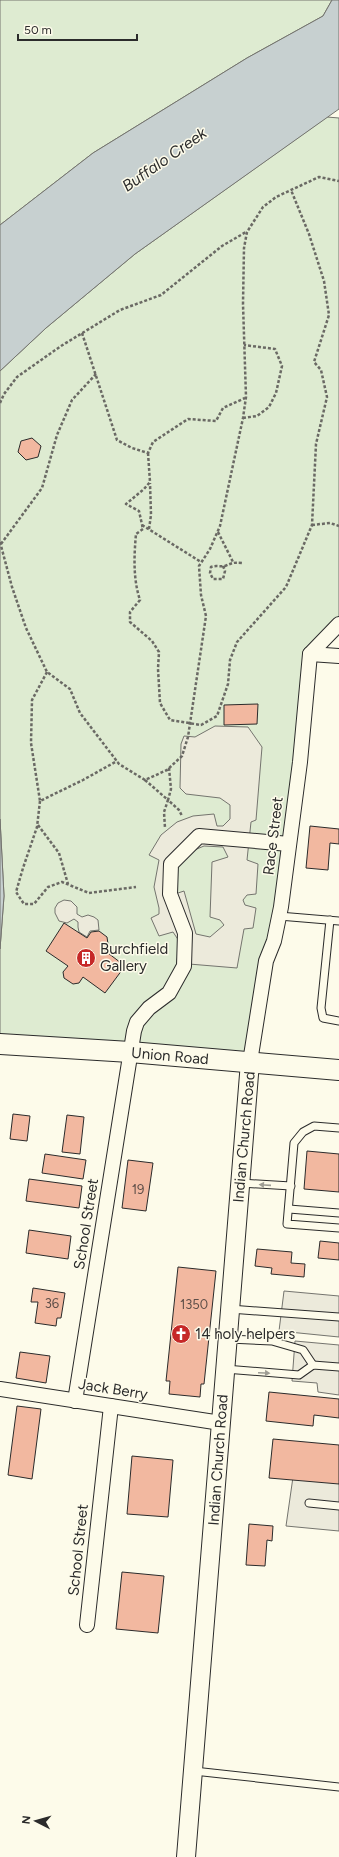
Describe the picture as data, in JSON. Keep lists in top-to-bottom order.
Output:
{
  "streets": {
    "main road": ["Union Road"],
    "street": [
      "Race Street",
      "Indian Church Road",
      "School Street",
      "Jack Berry"
    ]
  },
  "crossings": [
    ["Race Street", "Union Road"],
    ["Race Street", "Indian Church Road"],
    ["Race Street", "School Street"],
    ["Union Road", "Indian Church Road"],
    ["Union Road", "School Street"],
    ["Indian Church Road", "Jack Berry"],
    ["School Street", "Jack Berry"]
  ],
  "water": ["Buffalo Creek"],
  "places": {
    "building": ["Burchfield Gallery"],
    "church": ["14 holy helpers"]
  },
  "house_numbers": ["19", "36", "1350"],
  "scale_bar": "50 m",
  "north": "left"
}
